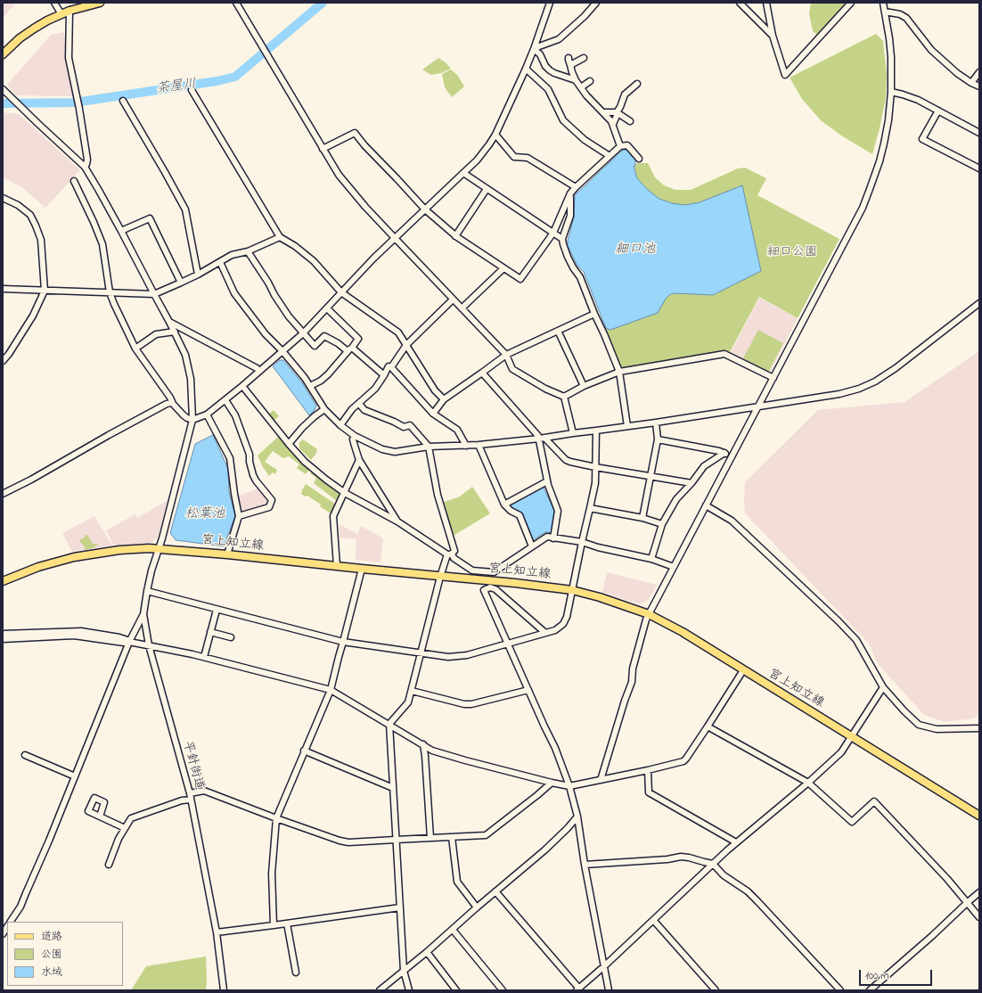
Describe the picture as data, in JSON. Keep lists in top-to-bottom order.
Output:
{
  "streets": {
    "main road": ["宮上知立線"],
    "street": ["平針街道"]
  },
  "crossings": [
    ["宮上知立線", "平針街道"]
  ],
  "water": ["茶屋川", "細口池", "松葉池"],
  "parks": ["細口公園"],
  "legend": ["道路", "公園", "水域"],
  "scale_bar": "100 m"
}
